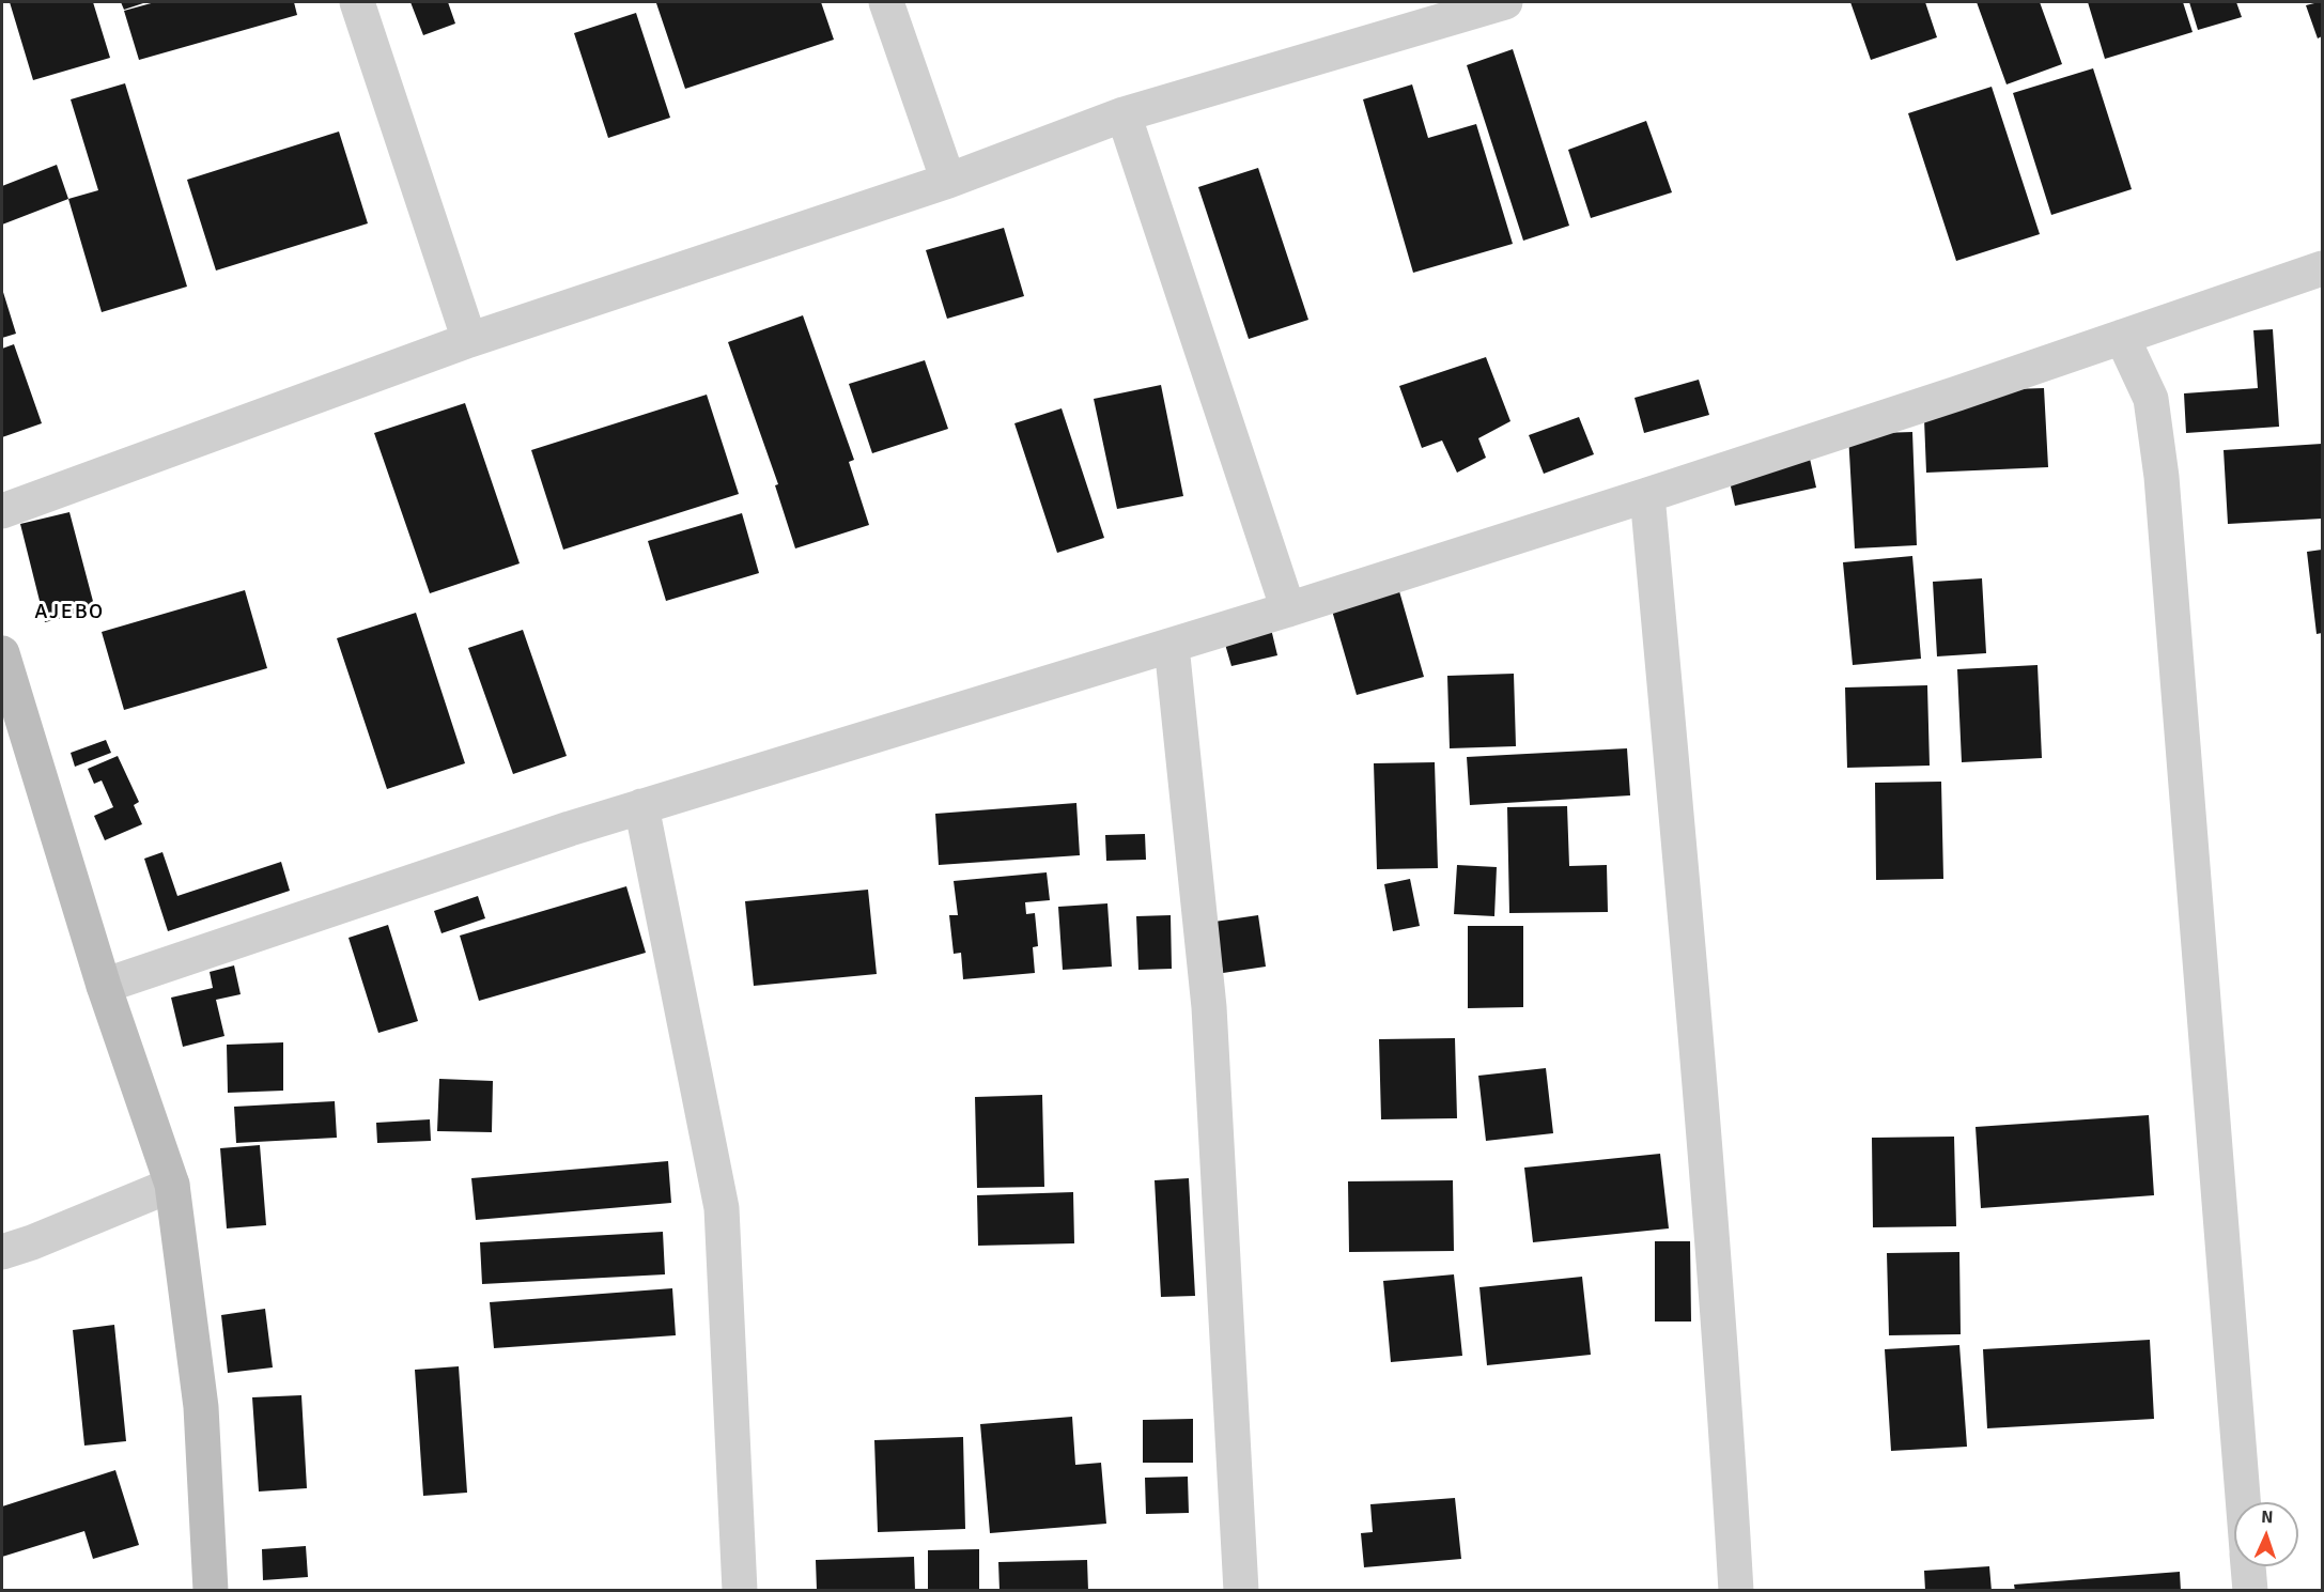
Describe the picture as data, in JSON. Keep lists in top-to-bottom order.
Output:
{
  "districts": ["AJEBO"],
  "north": "top"
}
